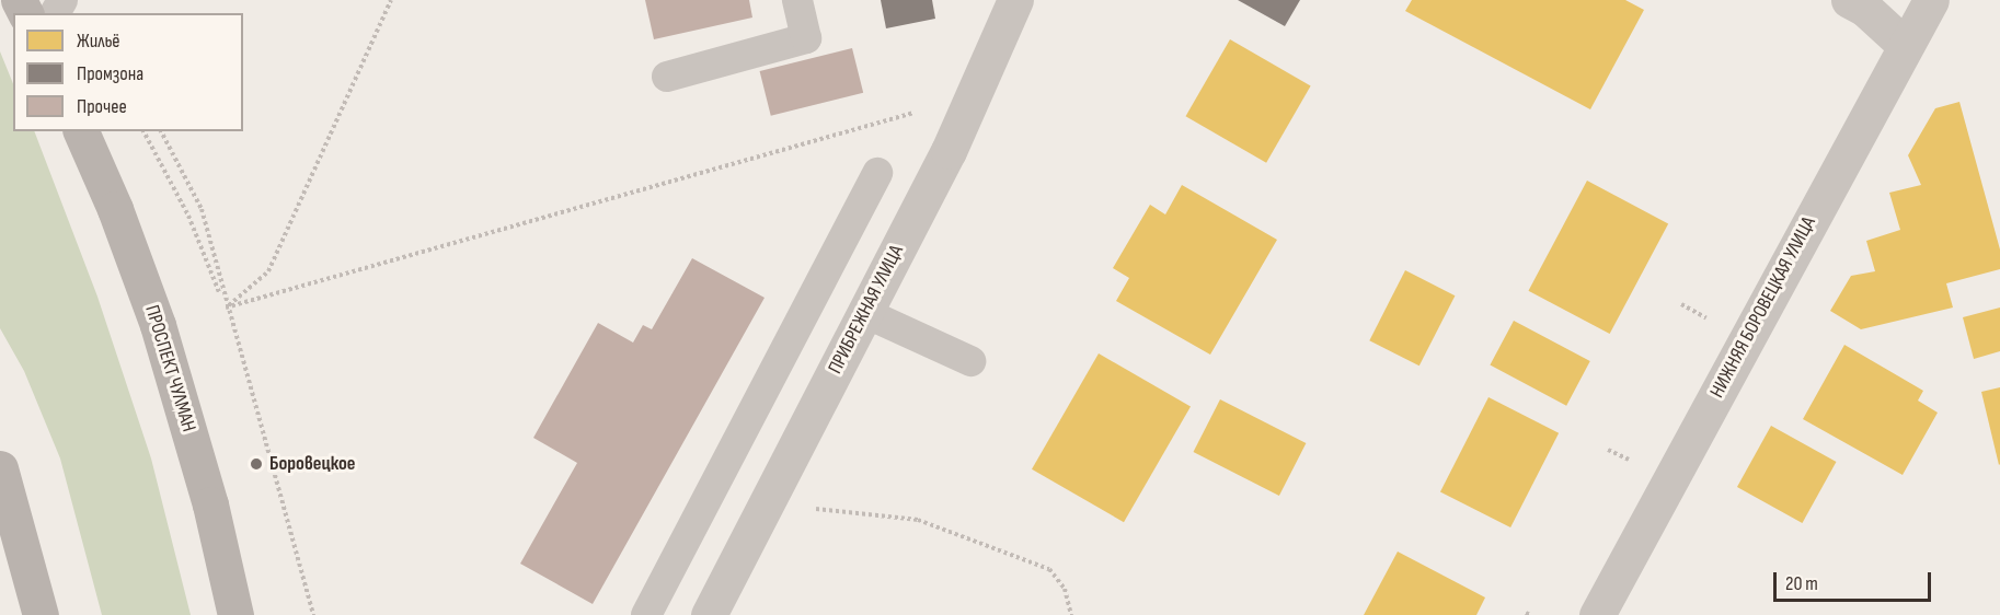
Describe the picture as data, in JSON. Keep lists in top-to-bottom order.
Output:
{
  "streets": {
    "main road": ["ПРОСПЕКТ ЧУЛМАН"],
    "street": ["НИЖНЯЯ БОРОВЕЦКАЯ УЛИЦА", "ПРИБРЕЖНАЯ УЛИЦА"]
  },
  "places": ["Боровецкое"],
  "legend": ["Жильё", "Промзона", "Прочее"],
  "scale_bar": "20 m"
}
